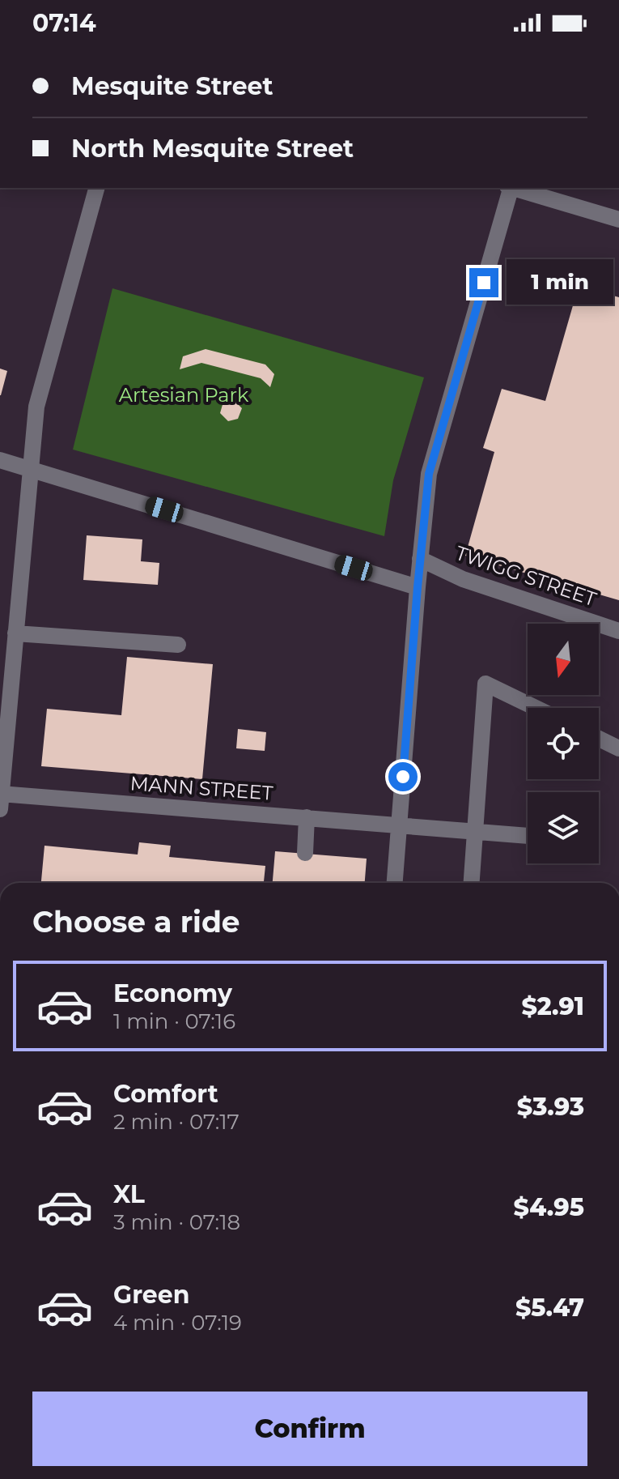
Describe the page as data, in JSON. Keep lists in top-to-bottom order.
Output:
{
  "streets": {
    "street": ["TWIGG STREET", "MANN STREET"]
  },
  "parks": ["Artesian Park"],
  "north": "bottom",
  "page": {
    "status": "07:14",
    "banner": ["Mesquite Street", "North Mesquite Street"],
    "bubble": "1 min",
    "heading": "Choose a ride",
    "list": [
      {
        "name": "Economy",
        "note": "1 min · 07:16",
        "value": "$2.91"
      },
      {
        "name": "Comfort",
        "note": "2 min · 07:17",
        "value": "$3.93"
      },
      {
        "name": "XL",
        "note": "3 min · 07:18",
        "value": "$4.95"
      },
      {
        "name": "Green",
        "note": "4 min · 07:19",
        "value": "$5.47"
      }
    ],
    "buttons": "Confirm"
  }
}
